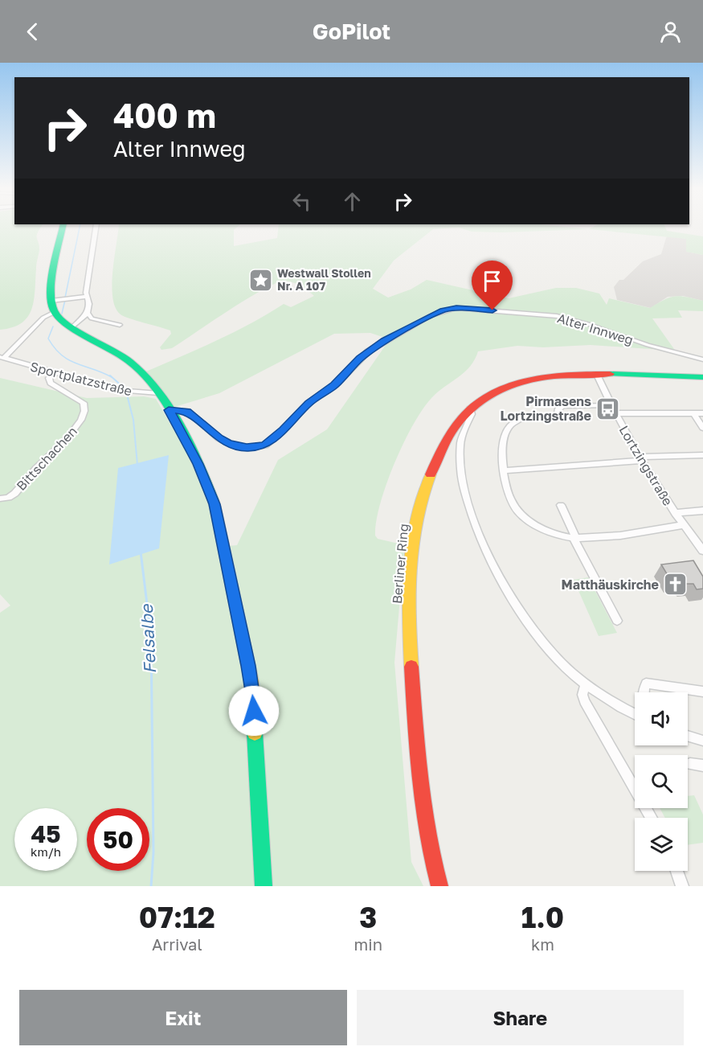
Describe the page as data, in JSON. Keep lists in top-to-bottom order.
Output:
{
  "streets": {
    "main road": ["Berliner Ring"],
    "street": [
      "Alter Innweg",
      "Sportplatzstraße",
      "Bittschachen",
      "Lortzingstraße"
    ]
  },
  "crossings": [
    ["Sportplatzstraße", "Bittschachen"],
    ["Lortzingstraße", "Berliner Ring"]
  ],
  "water": ["Felsalbe"],
  "places": {
    "place": ["Westwall Stollen Nr. A 107"],
    "bus stop": ["Pirmasens Lortzingstraße"],
    "church": ["Matthäuskirche"]
  },
  "page": {
    "header": "GoPilot",
    "turn": ["400 m", "Alter Innweg"],
    "speed": "45 km/h",
    "limit": "50",
    "eta": [
      "07:12",
      "Arrival",
      "3",
      "min",
      "1.0",
      "km"
    ],
    "buttons": ["Exit", "Share"]
  }
}
